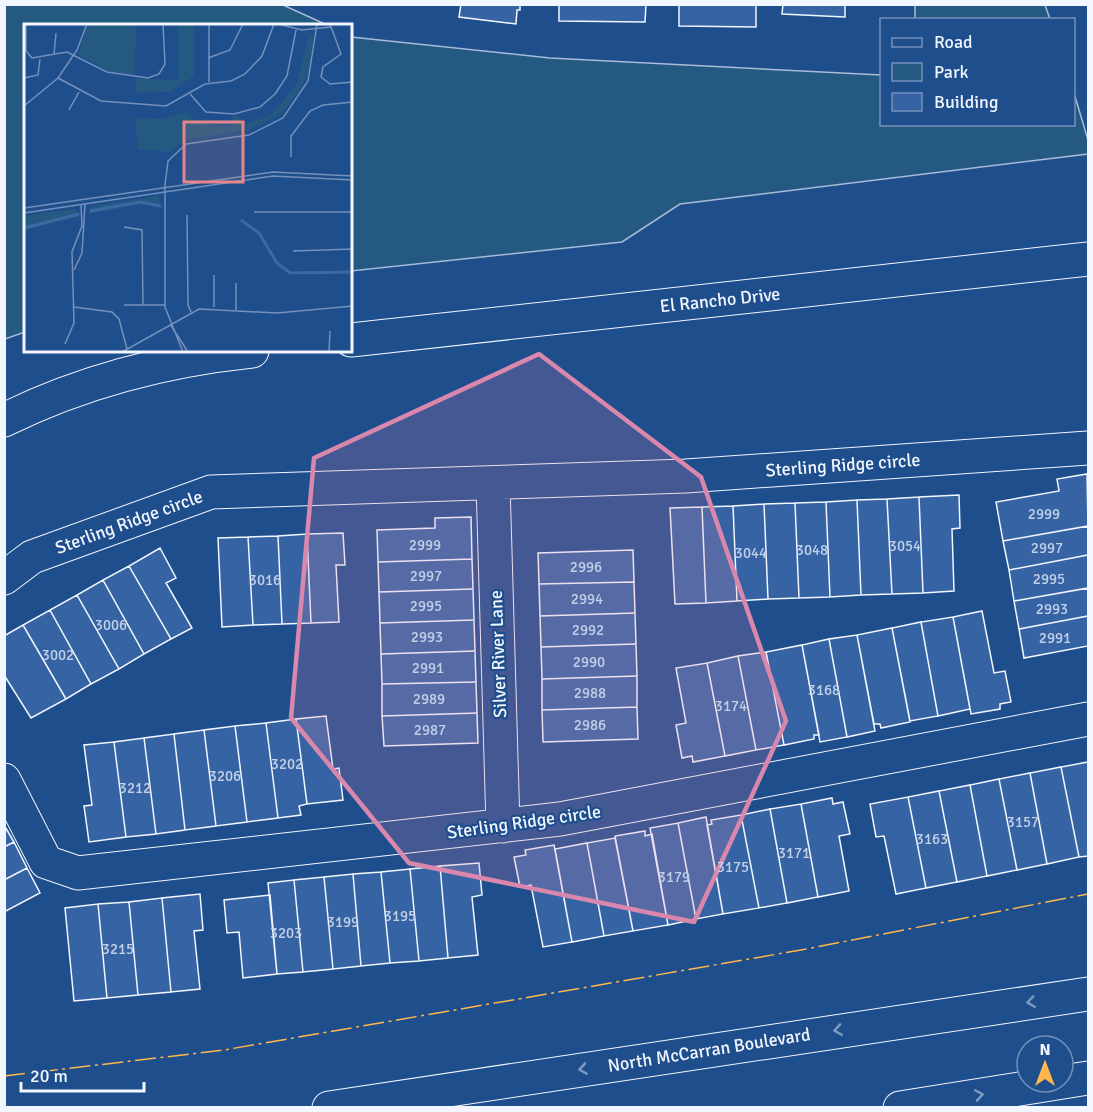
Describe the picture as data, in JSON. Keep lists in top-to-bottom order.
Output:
{
  "streets": {
    "main road": [
      "El Rancho Drive",
      "Sterling Ridge circle",
      "Silver River Lane",
      "North McCarran Boulevard"
    ]
  },
  "crossings": [
    ["Sterling Ridge circle", "Silver River Lane"]
  ],
  "one_way": ["North McCarran Boulevard"],
  "house_numbers": [
    "2999",
    "2999",
    "3054",
    "2997",
    "3048",
    "3044",
    "2996",
    "2997",
    "2995",
    "3016",
    "2994",
    "2995",
    "2993",
    "3006",
    "2992",
    "2993",
    "2991",
    "3002",
    "2990",
    "2991",
    "3168",
    "2988",
    "2989",
    "3174",
    "2986",
    "2987",
    "3202",
    "3206",
    "3212",
    "3157",
    "3163",
    "3171",
    "3175",
    "3179",
    "3195",
    "3199",
    "3203",
    "3215"
  ],
  "legend": ["Road", "Park", "Building"],
  "scale_bar": "20 m",
  "north": "top"
}
